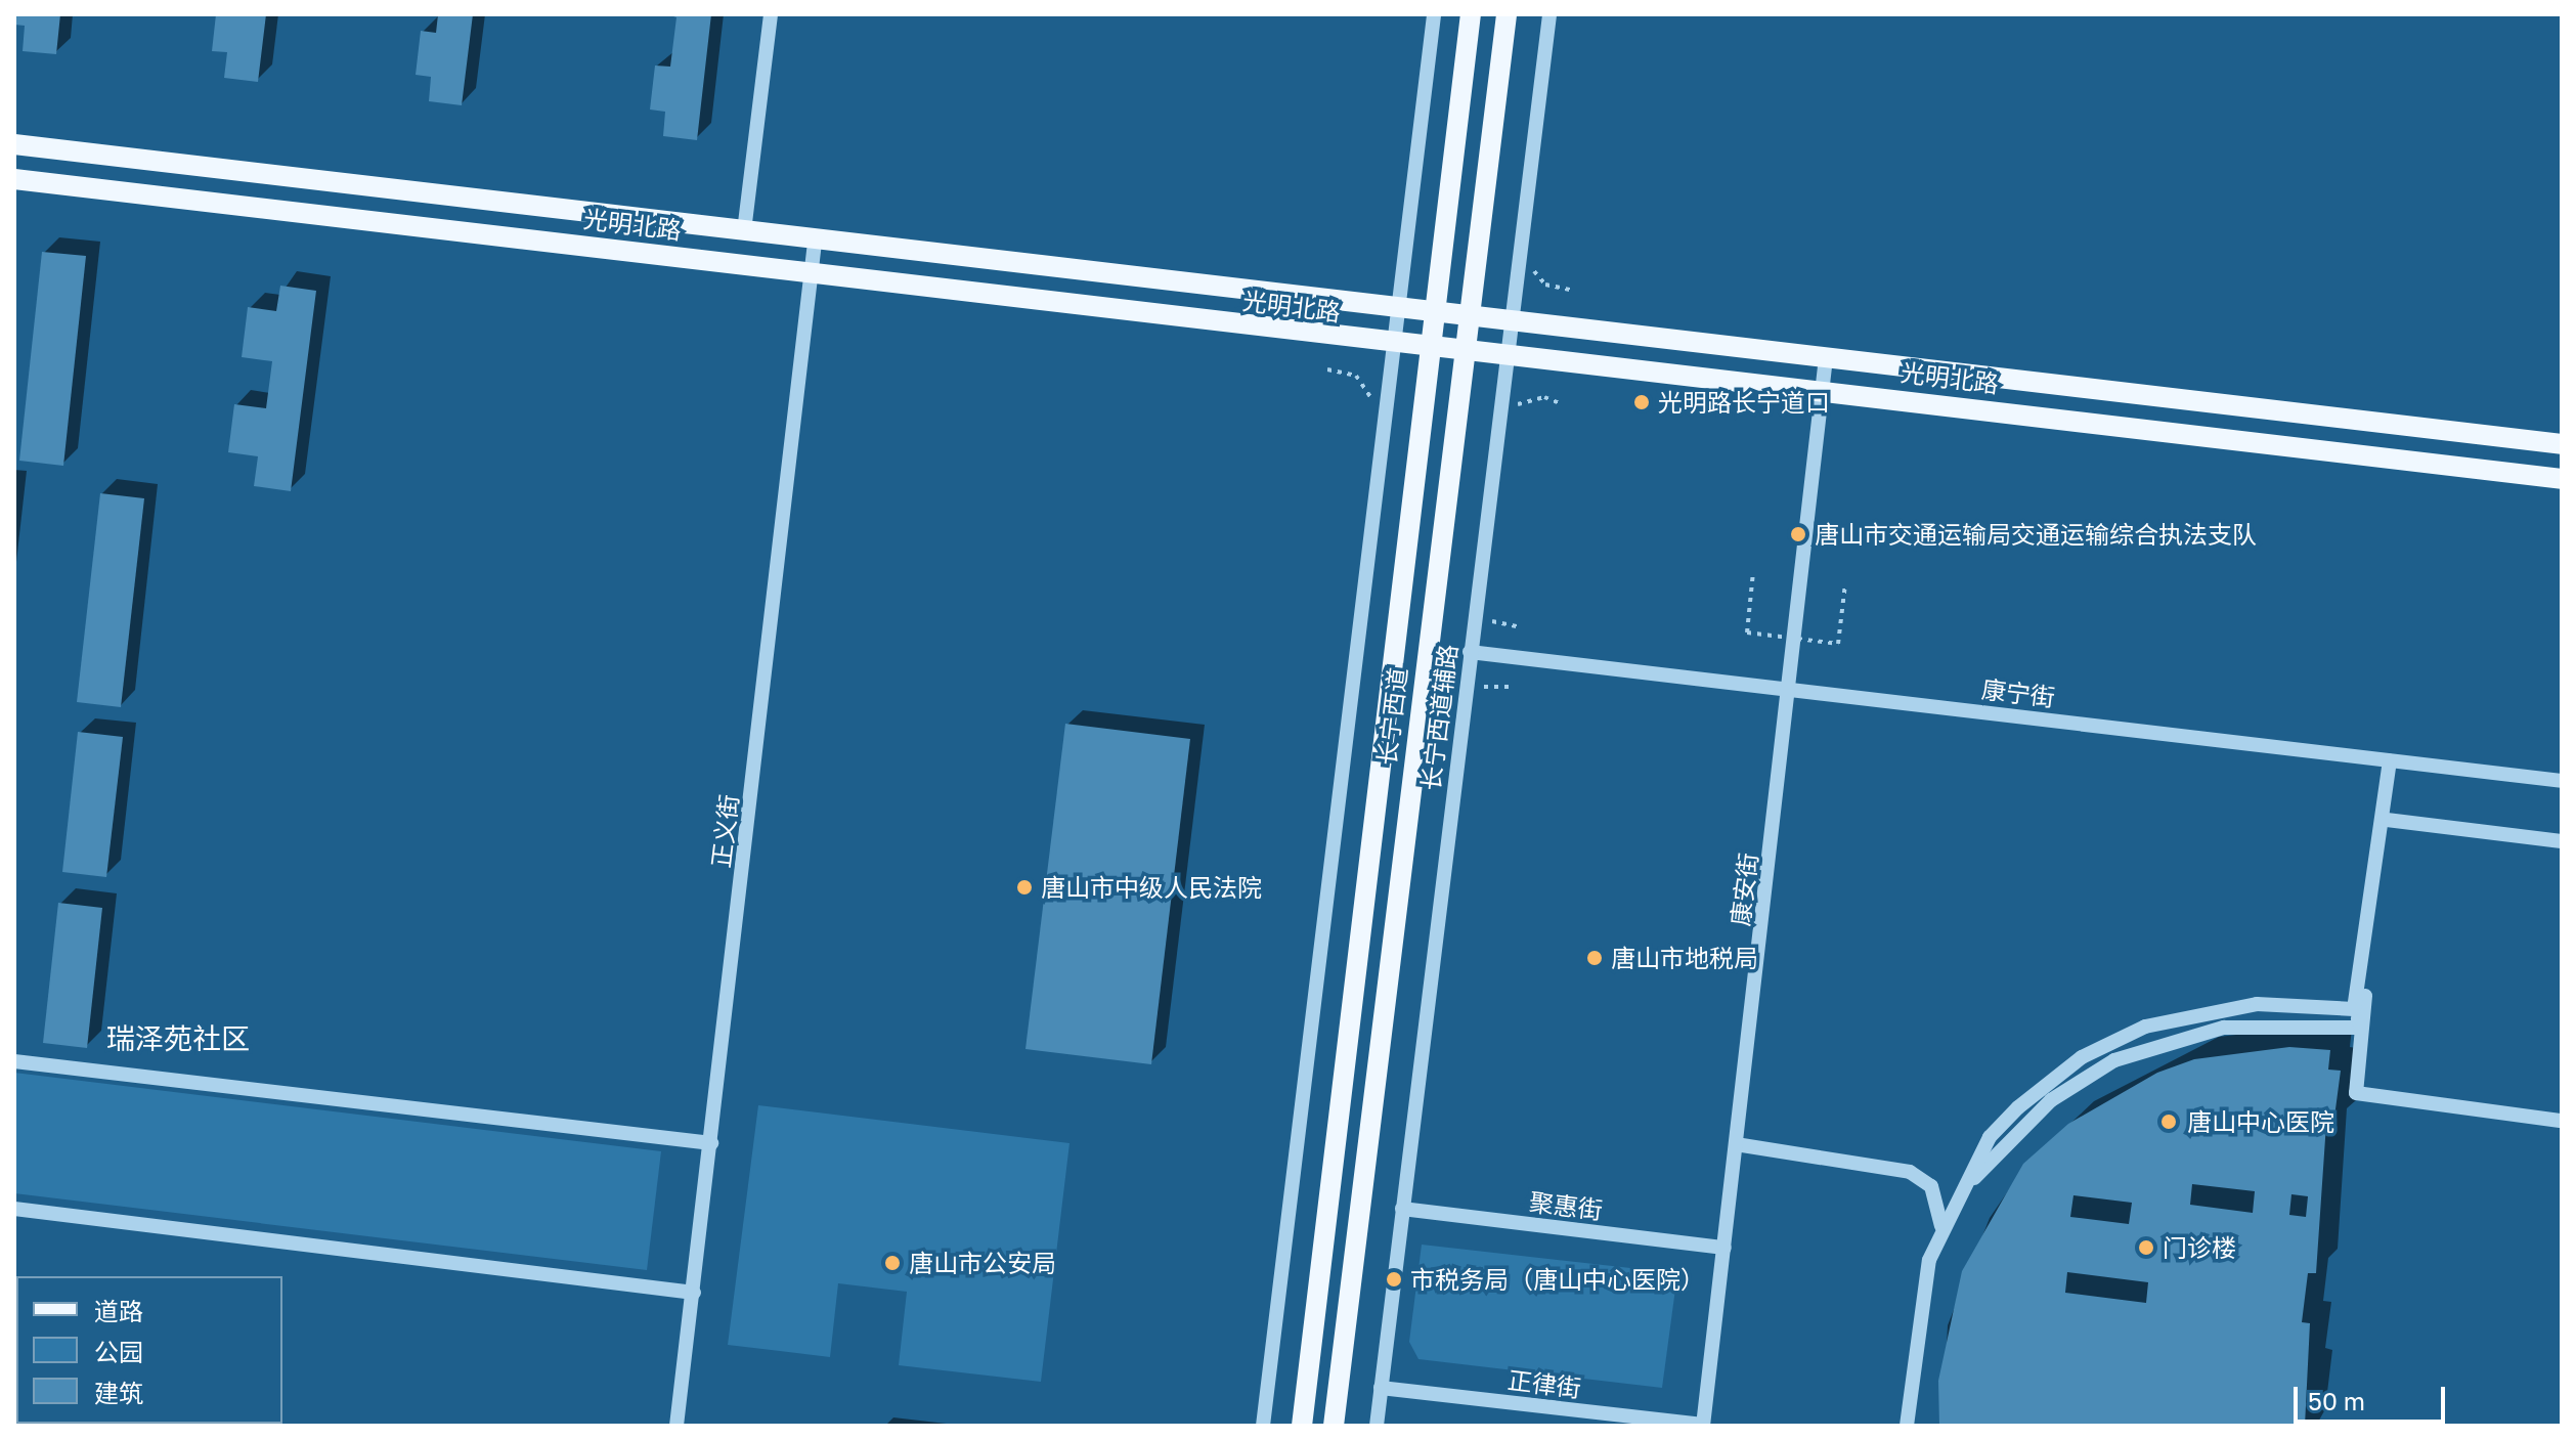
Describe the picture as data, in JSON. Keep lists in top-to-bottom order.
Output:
{
  "streets": {
    "main road": ["光明北路", "长宁西道"],
    "street": [
      "康宁街",
      "长宁西道辅路",
      "正义街",
      "康安街",
      "聚惠街",
      "正律街"
    ]
  },
  "crossings": [
    ["光明北路", "长宁西道"],
    ["光明北路", "长宁西道辅路"],
    ["光明北路", "正义街"],
    ["光明北路", "康安街"],
    ["康宁街", "长宁西道辅路"],
    ["康宁街", "康安街"],
    ["长宁西道辅路", "聚惠街"],
    ["长宁西道辅路", "正律街"],
    ["康安街", "聚惠街"],
    ["康安街", "正律街"]
  ],
  "districts": ["瑞泽苑社区"],
  "places": [
    "光明路长宁道口",
    "唐山市交通运输局交通运输综合执法支队",
    "唐山市中级人民法院",
    "唐山市地税局",
    "唐山中心医院",
    "门诊楼",
    "唐山市公安局",
    "市税务局（唐山中心医院）"
  ],
  "legend": ["道路", "公园", "建筑"],
  "scale_bar": "50 m"
}
